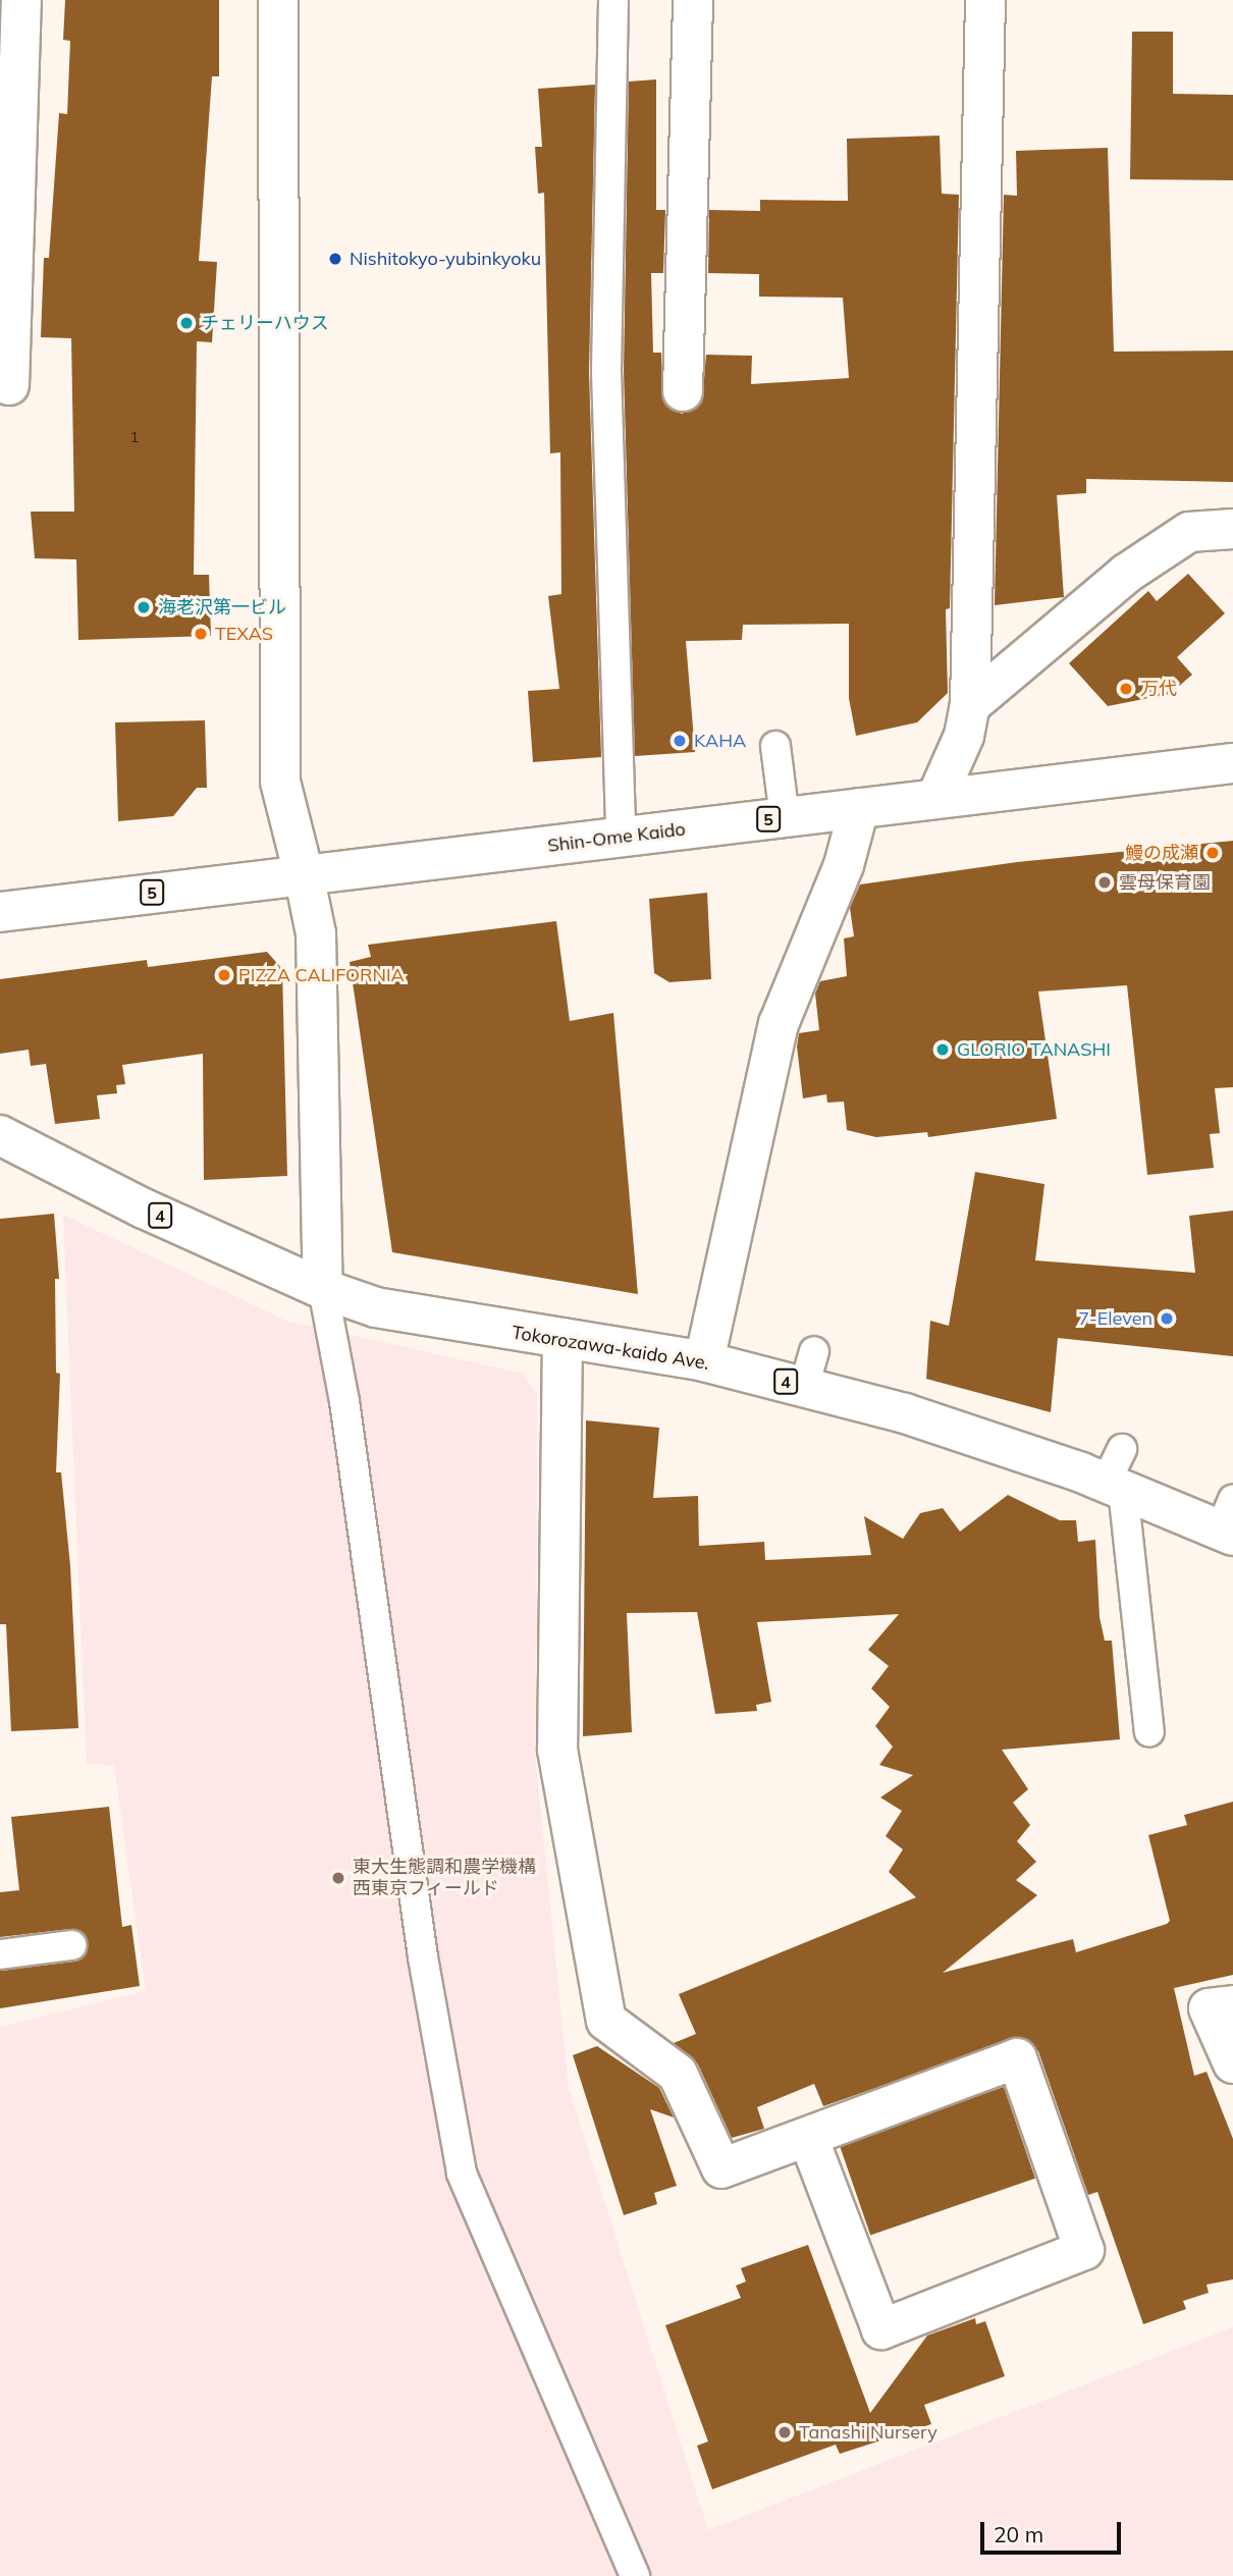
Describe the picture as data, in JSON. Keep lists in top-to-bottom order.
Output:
{
  "streets": {
    "street": [
      "5",
      "Shin-Ome Kaido",
      "4",
      "Tokorozawa-kaido Ave."
    ]
  },
  "places": [
    "Nishitokyo-yubinkyoku",
    "チェリーハウス",
    "海老沢第一ビル",
    "TEXAS",
    "万代",
    "KAHA",
    "鰻の成瀬",
    "雲母保育園",
    "PIZZA CALIFORNIA",
    "GLORIO TANASHI",
    "7-Eleven",
    "東大生態調和農学機構 西東京フィールド",
    "Tanashi Nursery"
  ],
  "house_numbers": ["1"],
  "scale_bar": "20 m"
}
